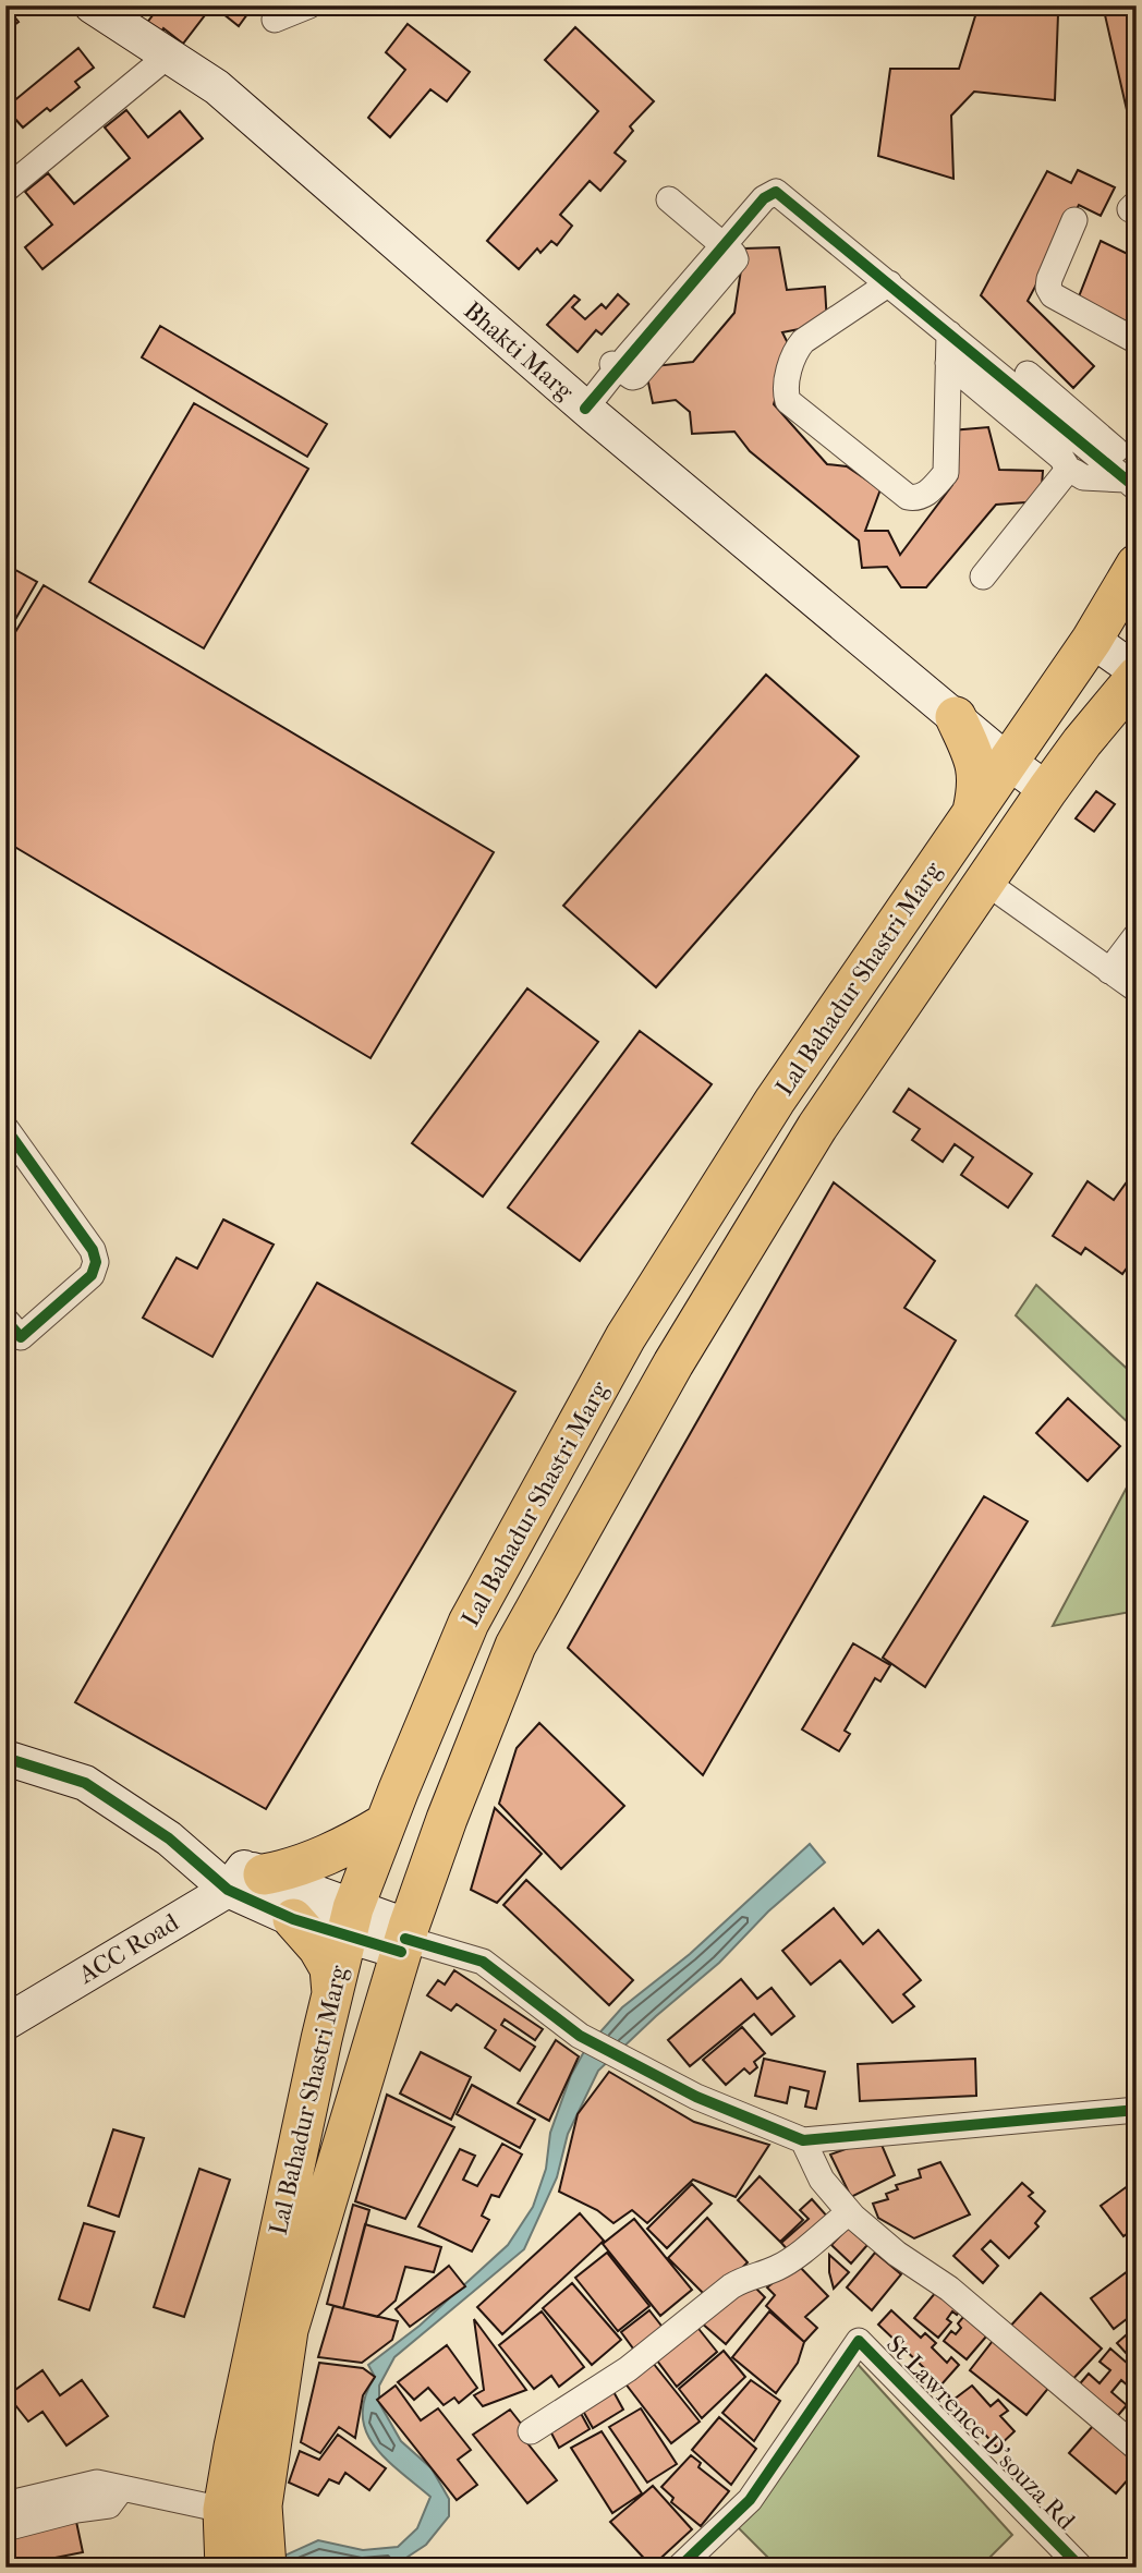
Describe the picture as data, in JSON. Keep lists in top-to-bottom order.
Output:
{
  "streets": {
    "main road": ["Bhakti Marg", "Lal Bahadur Shastri Marg", "ACC Road"],
    "street": ["St Lawrence D'souza Rd"]
  },
  "crossings": [
    ["Bhakti Marg", "Lal Bahadur Shastri Marg"]
  ]
}
